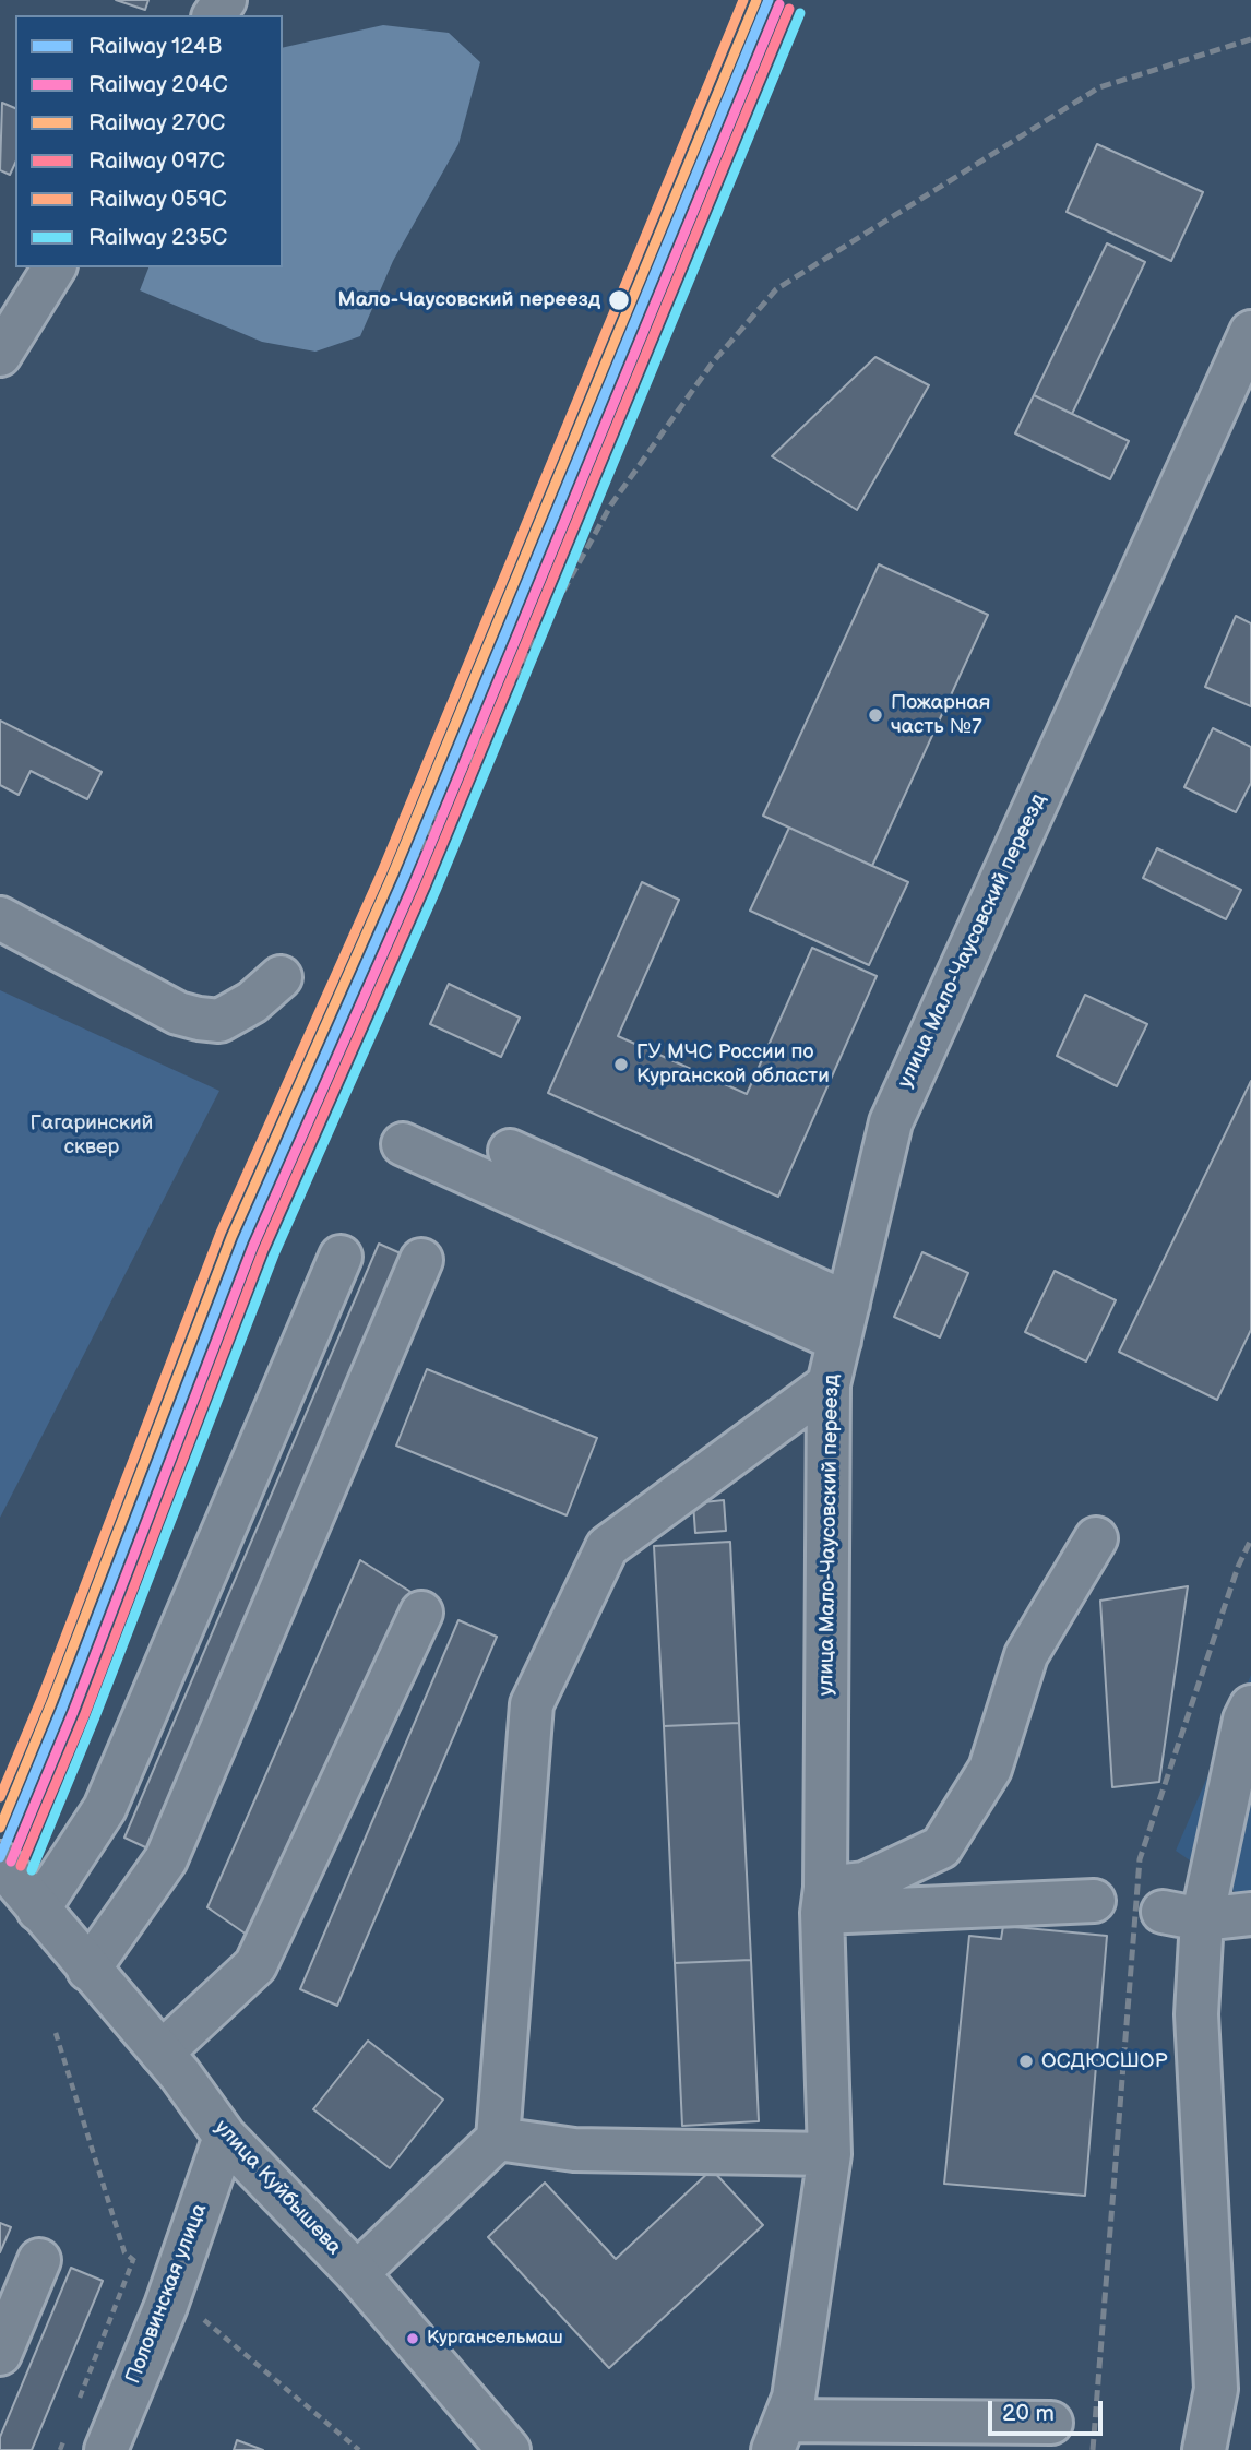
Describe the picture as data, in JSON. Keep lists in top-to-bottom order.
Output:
{
  "streets": {
    "street": ["улица Мало-Чаусовский переезд", "улица Куйбышева", "Половинская улица"]
  },
  "crossings": [
    ["улица Куйбышева", "Половинская улица"]
  ],
  "parks": ["Гагаринский сквер"],
  "places": [
    "Мало-Чаусовский переезд",
    "Пожарная часть №7",
    "ГУ МЧС России по Курганской области",
    "ОСДЮСШОР",
    "Кургансельмаш"
  ],
  "lines": [
    "rail line 124В",
    "rail line 270С",
    "rail line 059С",
    "rail line 204С",
    "rail line 097С",
    "rail line 235С"
  ],
  "legend": [
    "Railway 124В",
    "Railway 204С",
    "Railway 270С",
    "Railway 097С",
    "Railway 059С",
    "Railway 235С"
  ],
  "scale_bar": "20 m"
}
